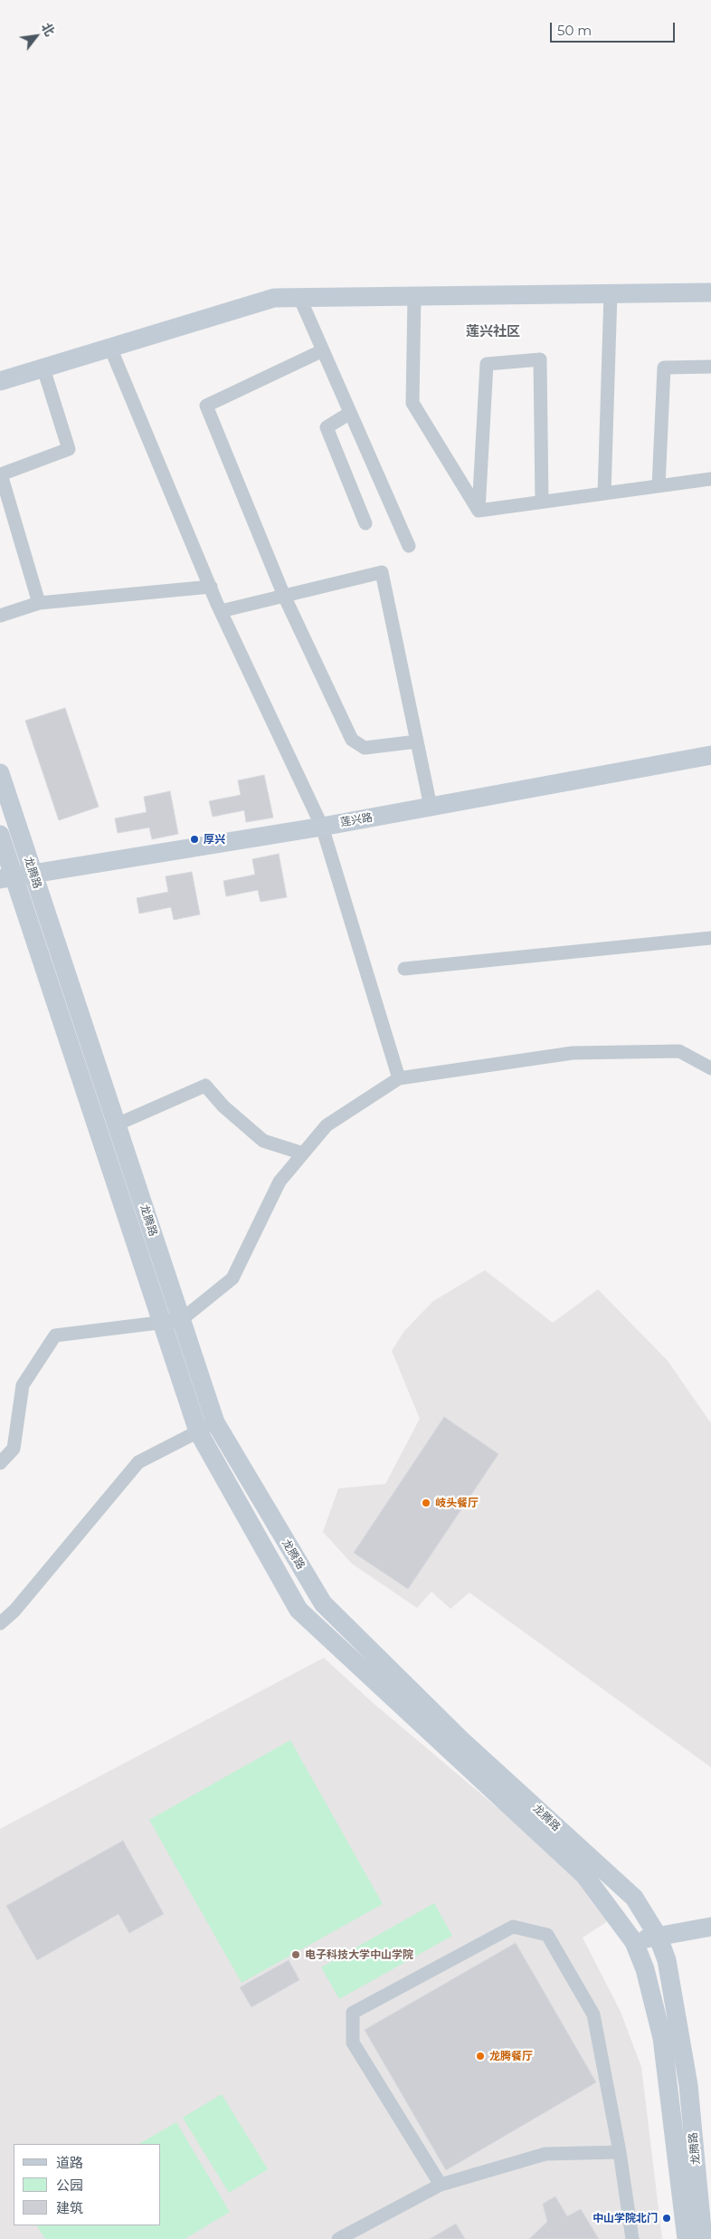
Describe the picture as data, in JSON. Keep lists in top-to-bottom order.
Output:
{
  "streets": {
    "street": ["莲兴路", "龙腾路"]
  },
  "crossings": [
    ["莲兴路", "龙腾路"]
  ],
  "districts": ["莲兴社区"],
  "places": [
    "厚兴",
    "岐头餐厅",
    "电子科技大学中山学院",
    "龙腾餐厅",
    "中山学院北门"
  ],
  "legend": ["道路", "公园", "建筑"],
  "scale_bar": "50 m",
  "north": "top right"
}
